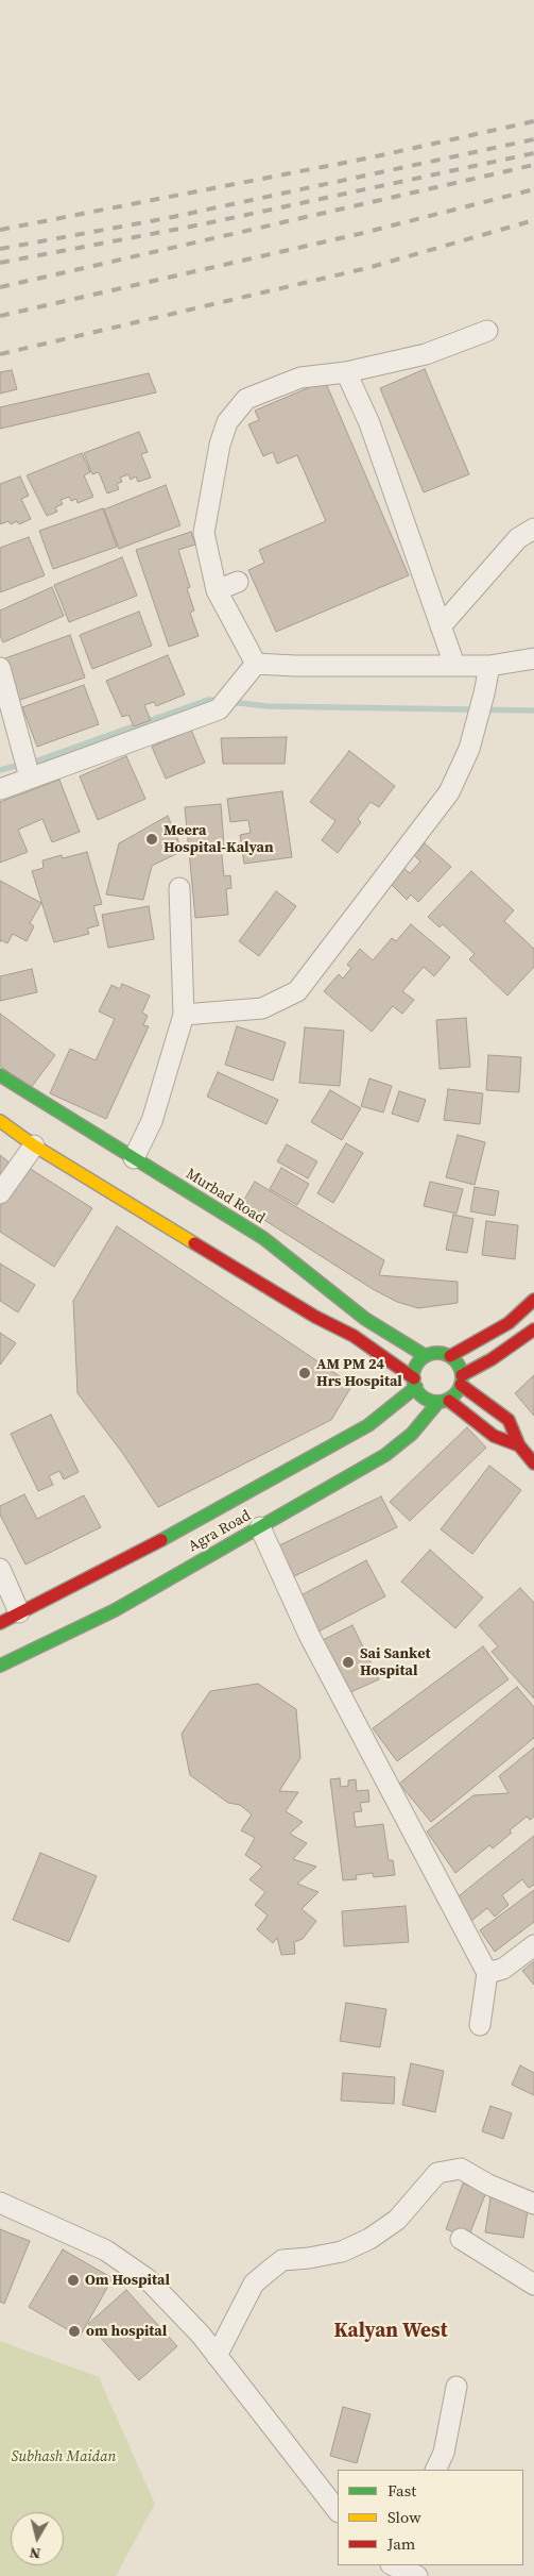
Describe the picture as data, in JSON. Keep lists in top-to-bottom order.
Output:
{
  "streets": {
    "main road": ["Murbad Road", "Agra Road"]
  },
  "crossings": [
    ["Murbad Road", "Agra Road"]
  ],
  "districts": ["Kalyan West"],
  "parks": ["Subhash Maidan"],
  "places": [
    "Meera Hospital-Kalyan",
    "AM PM 24 Hrs Hospital",
    "Sai Sanket Hospital",
    "Om Hospital",
    "om hospital"
  ],
  "legend": ["Fast", "Slow", "Jam"],
  "north": "bottom"
}
